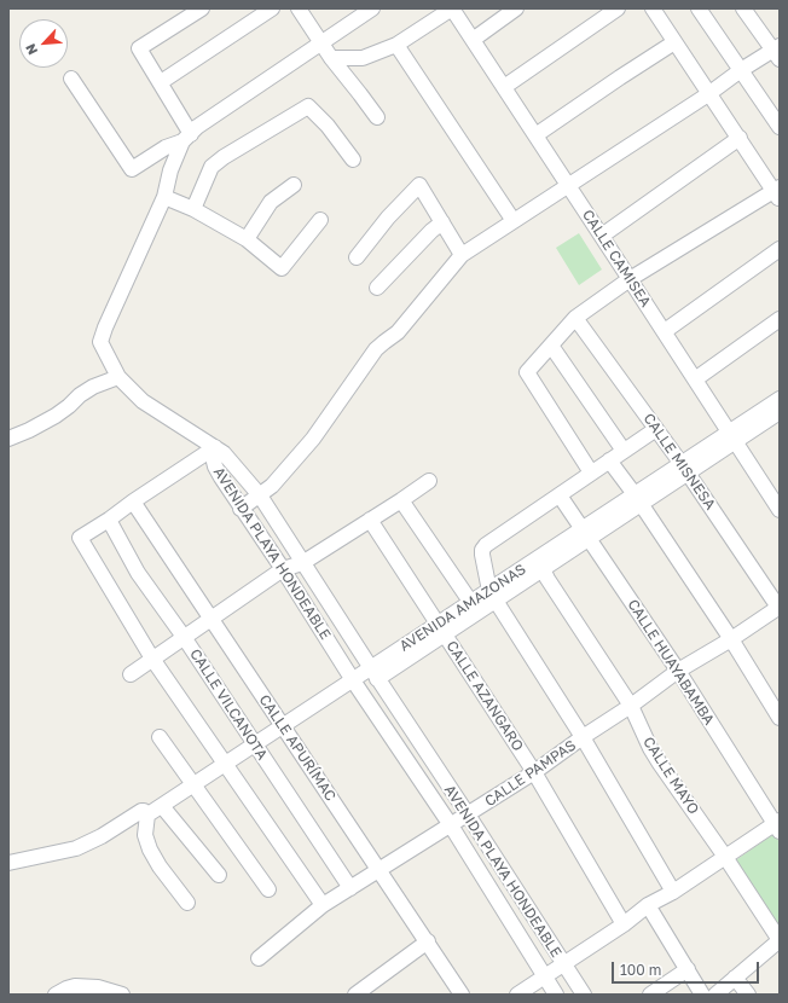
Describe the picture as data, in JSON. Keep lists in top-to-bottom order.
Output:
{
  "streets": {
    "street": [
      "CALLE CAMISEA",
      "CALLE MISNESA",
      "AVENIDA PLAYA HONDEABLE",
      "AVENIDA AMAZONAS",
      "CALLE HUAYABAMBA",
      "CALLE AZANGARO",
      "CALLE VILCANOTA",
      "CALLE APURÍMAC",
      "CALLE PAMPAS",
      "CALLE MAYO"
    ]
  },
  "crossings": [
    ["CALLE CAMISEA", "AVENIDA AMAZONAS"],
    ["CALLE MISNESA", "AVENIDA AMAZONAS"],
    ["CALLE MISNESA", "CALLE PAMPAS"],
    ["AVENIDA PLAYA HONDEABLE", "AVENIDA AMAZONAS"],
    ["AVENIDA PLAYA HONDEABLE", "CALLE PAMPAS"],
    ["AVENIDA AMAZONAS", "CALLE HUAYABAMBA"],
    ["AVENIDA AMAZONAS", "CALLE AZANGARO"],
    ["AVENIDA AMAZONAS", "CALLE VILCANOTA"],
    ["AVENIDA AMAZONAS", "CALLE APURÍMAC"],
    ["AVENIDA AMAZONAS", "CALLE MAYO"],
    ["CALLE HUAYABAMBA", "CALLE PAMPAS"],
    ["CALLE AZANGARO", "CALLE PAMPAS"],
    ["CALLE VILCANOTA", "CALLE PAMPAS"],
    ["CALLE APURÍMAC", "CALLE PAMPAS"],
    ["CALLE PAMPAS", "CALLE MAYO"]
  ],
  "scale_bar": "100 m",
  "north": "bottom left"
}
